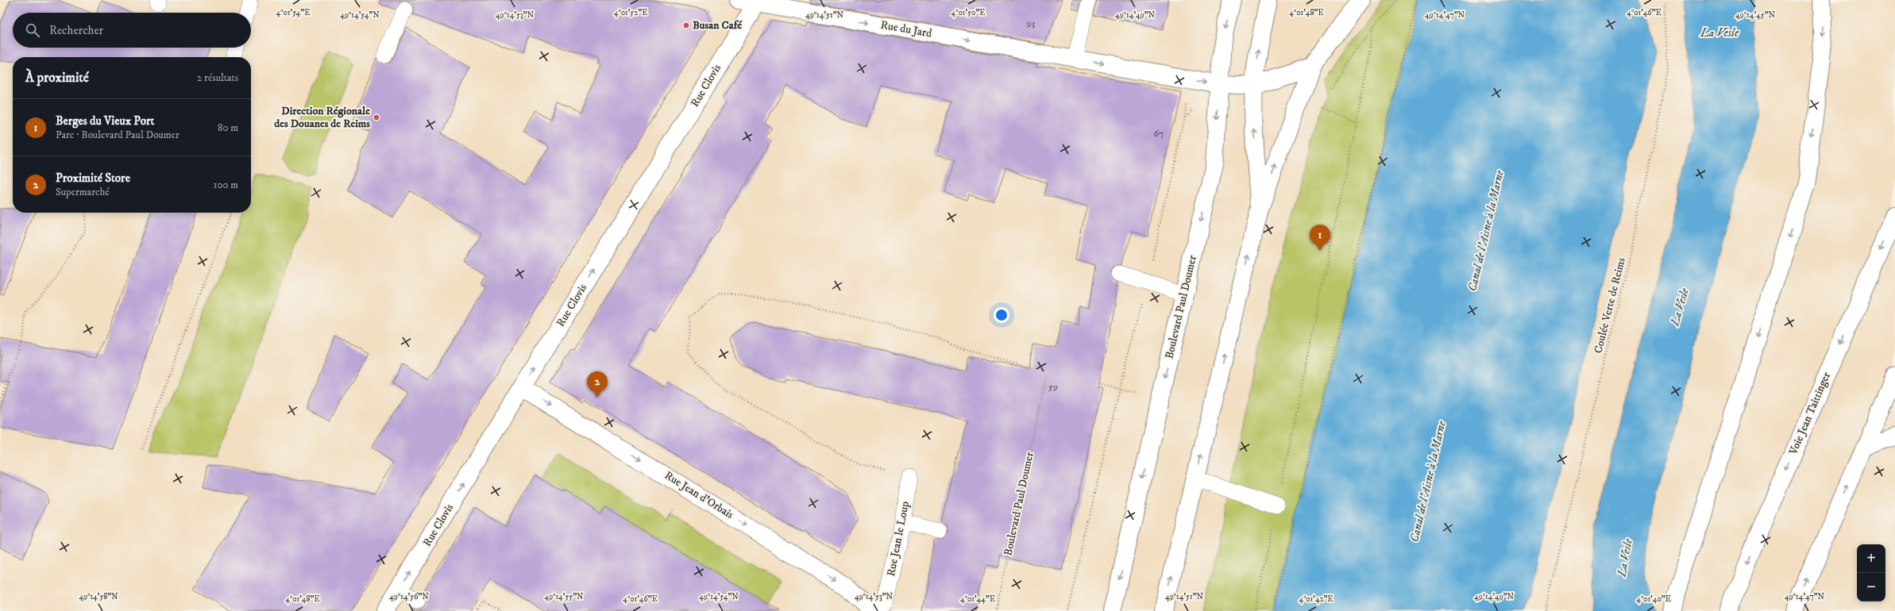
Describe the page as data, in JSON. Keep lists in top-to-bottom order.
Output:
{
  "streets": {
    "main road": [
      "Rue du Jard",
      "Rue Clovis",
      "Boulevard Paul Doumer",
      "Voie Jean Taittinger",
      "Rue Jean d'Orbais"
    ],
    "lane": ["Rue Jean le Loup"],
    "path": ["Coulée Verte de Reims"]
  },
  "crossings": [
    ["Rue du Jard", "Rue Clovis"],
    ["Rue du Jard", "Boulevard Paul Doumer"],
    ["Rue Clovis", "Rue Jean d'Orbais"],
    ["Rue Jean d'Orbais", "Rue Jean le Loup"]
  ],
  "one_way": ["Rue du Jard", "Rue Clovis", "Rue Jean d'Orbais"],
  "water": ["La Vesle", "Canal de l'Aisne à la Marne"],
  "places": ["Busan Café", "Direction Régionale des Douanes de Reims"],
  "house_numbers": ["93", "67", "59"],
  "page": {
    "search": "Rechercher",
    "heading": ["À proximité", "2 résultats"],
    "list": [
      {
        "mark": "1",
        "name": "Berges du Vieux Port",
        "note": "Parc · Boulevard Paul Doumer",
        "value": "80 m"
      },
      {
        "mark": "2",
        "name": "Proximité Store",
        "note": "Supermarché",
        "value": "100 m"
      }
    ],
    "pins": ["1", "2"],
    "map_buttons": ["+", "−"]
  },
  "coordinates": [
    "4°01'46\"E",
    "4°01'54\"E",
    "4°01'52\"E",
    "4°01'50\"E",
    "4°01'48\"E",
    "49°14'45\"N",
    "49°14'54\"N",
    "49°14'53\"N",
    "49°14'51\"N",
    "49°14'49\"N",
    "49°14'47\"N",
    "49°14'58\"N",
    "49°14'56\"N",
    "49°14'55\"N",
    "4°01'44\"E",
    "4°01'42\"E",
    "4°01'40\"E"
  ]
}
